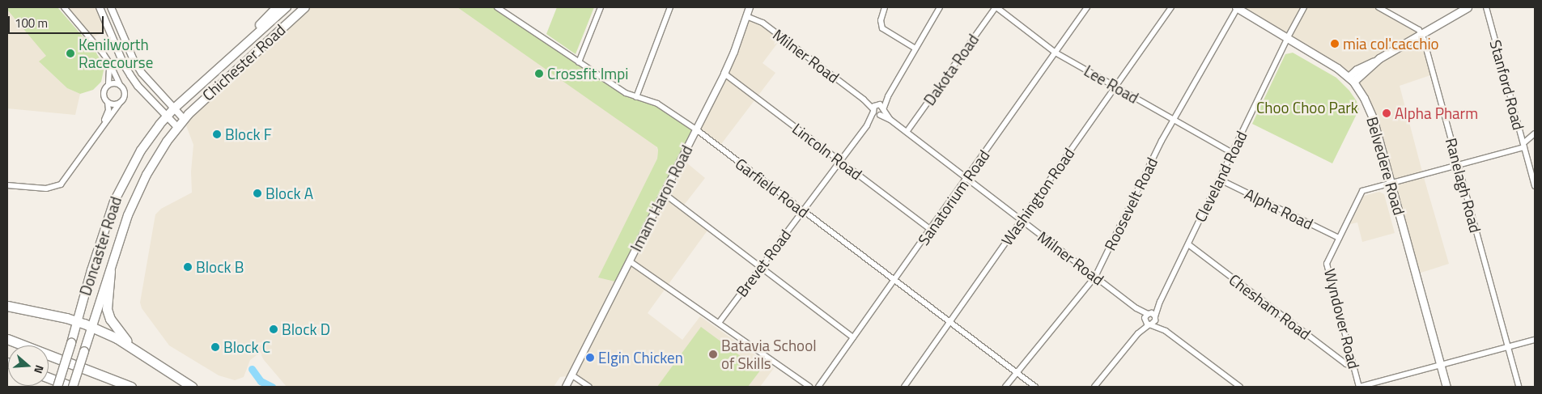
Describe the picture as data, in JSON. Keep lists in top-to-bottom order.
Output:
{
  "streets": {
    "main road": ["Chichester Road", "Belvedere Road", "Doncaster Road"],
    "street": [
      "Milner Road",
      "Dakota Road",
      "Lee Road",
      "Stanford Road",
      "Lincoln Road",
      "Cleveland Road",
      "Ranelagh Road",
      "Garfield Road",
      "Washington Road",
      "Sanatorium Road",
      "Imam Haron Road",
      "Roosevelt Road",
      "Alpha Road",
      "Brevet Road",
      "Chesham Road",
      "Wyndover Road"
    ]
  },
  "crossings": [
    ["Milner Road", "Dakota Road"],
    ["Milner Road", "Cleveland Road"],
    ["Milner Road", "Washington Road"],
    ["Milner Road", "Sanatorium Road"],
    ["Milner Road", "Imam Haron Road"],
    ["Milner Road", "Roosevelt Road"],
    ["Milner Road", "Brevet Road"],
    ["Chichester Road", "Doncaster Road"],
    ["Dakota Road", "Lee Road"],
    ["Lee Road", "Cleveland Road"],
    ["Lee Road", "Washington Road"],
    ["Lee Road", "Sanatorium Road"],
    ["Lee Road", "Roosevelt Road"],
    ["Stanford Road", "Wyndover Road"],
    ["Lincoln Road", "Sanatorium Road"],
    ["Lincoln Road", "Imam Haron Road"],
    ["Lincoln Road", "Brevet Road"],
    ["Belvedere Road", "Cleveland Road"],
    ["Belvedere Road", "Roosevelt Road"],
    ["Belvedere Road", "Wyndover Road"],
    ["Cleveland Road", "Alpha Road"],
    ["Cleveland Road", "Chesham Road"],
    ["Ranelagh Road", "Wyndover Road"],
    ["Garfield Road", "Washington Road"],
    ["Garfield Road", "Sanatorium Road"],
    ["Garfield Road", "Imam Haron Road"],
    ["Garfield Road", "Roosevelt Road"],
    ["Garfield Road", "Brevet Road"],
    ["Alpha Road", "Wyndover Road"],
    ["Chesham Road", "Wyndover Road"]
  ],
  "parks": ["Choo Choo Park"],
  "places": [
    "mia col'cacchio",
    "Kenilworth Racecourse",
    "Crossfit Impi",
    "Alpha Pharm",
    "Block F",
    "Block A",
    "Block B",
    "Block D",
    "Block C",
    "Batavia School of Skills",
    "Elgin Chicken"
  ],
  "scale_bar": "100 m",
  "north": "right"
}
